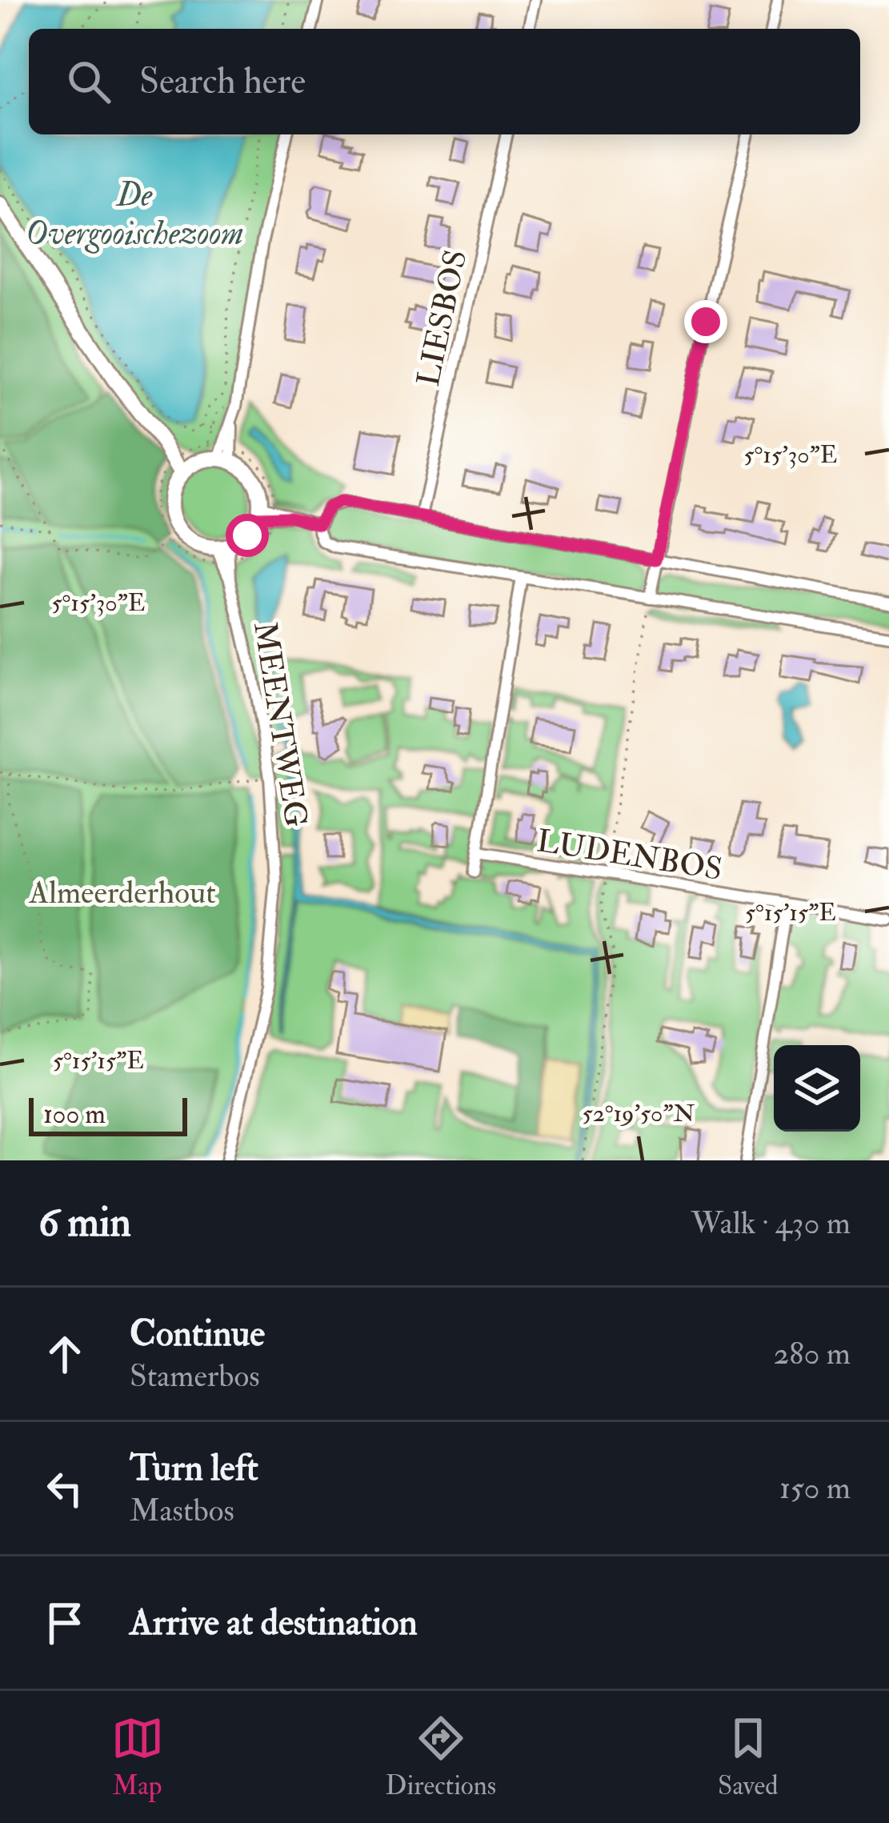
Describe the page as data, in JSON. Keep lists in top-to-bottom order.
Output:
{
  "streets": {
    "street": ["LIESBOS", "MEENTWEG", "LUDENBOS"]
  },
  "water": ["De Overgooischezoom"],
  "parks": ["Almeerderhout"],
  "scale_bar": "100 m",
  "page": {
    "search": "Search here",
    "scale": "100 m",
    "heading": ["6 min", "Walk · 430 m"],
    "list": [
      ["Continue", "Stamerbos", "280 m"],
      ["Turn left", "Mastbos", "150 m"],
      "Arrive at destination"
    ],
    "nav": ["Map", "Directions", "Saved"]
  },
  "coordinates": ["5°15'30\"E", "5°15'15\"E", "52°19'50\"N"]
}
